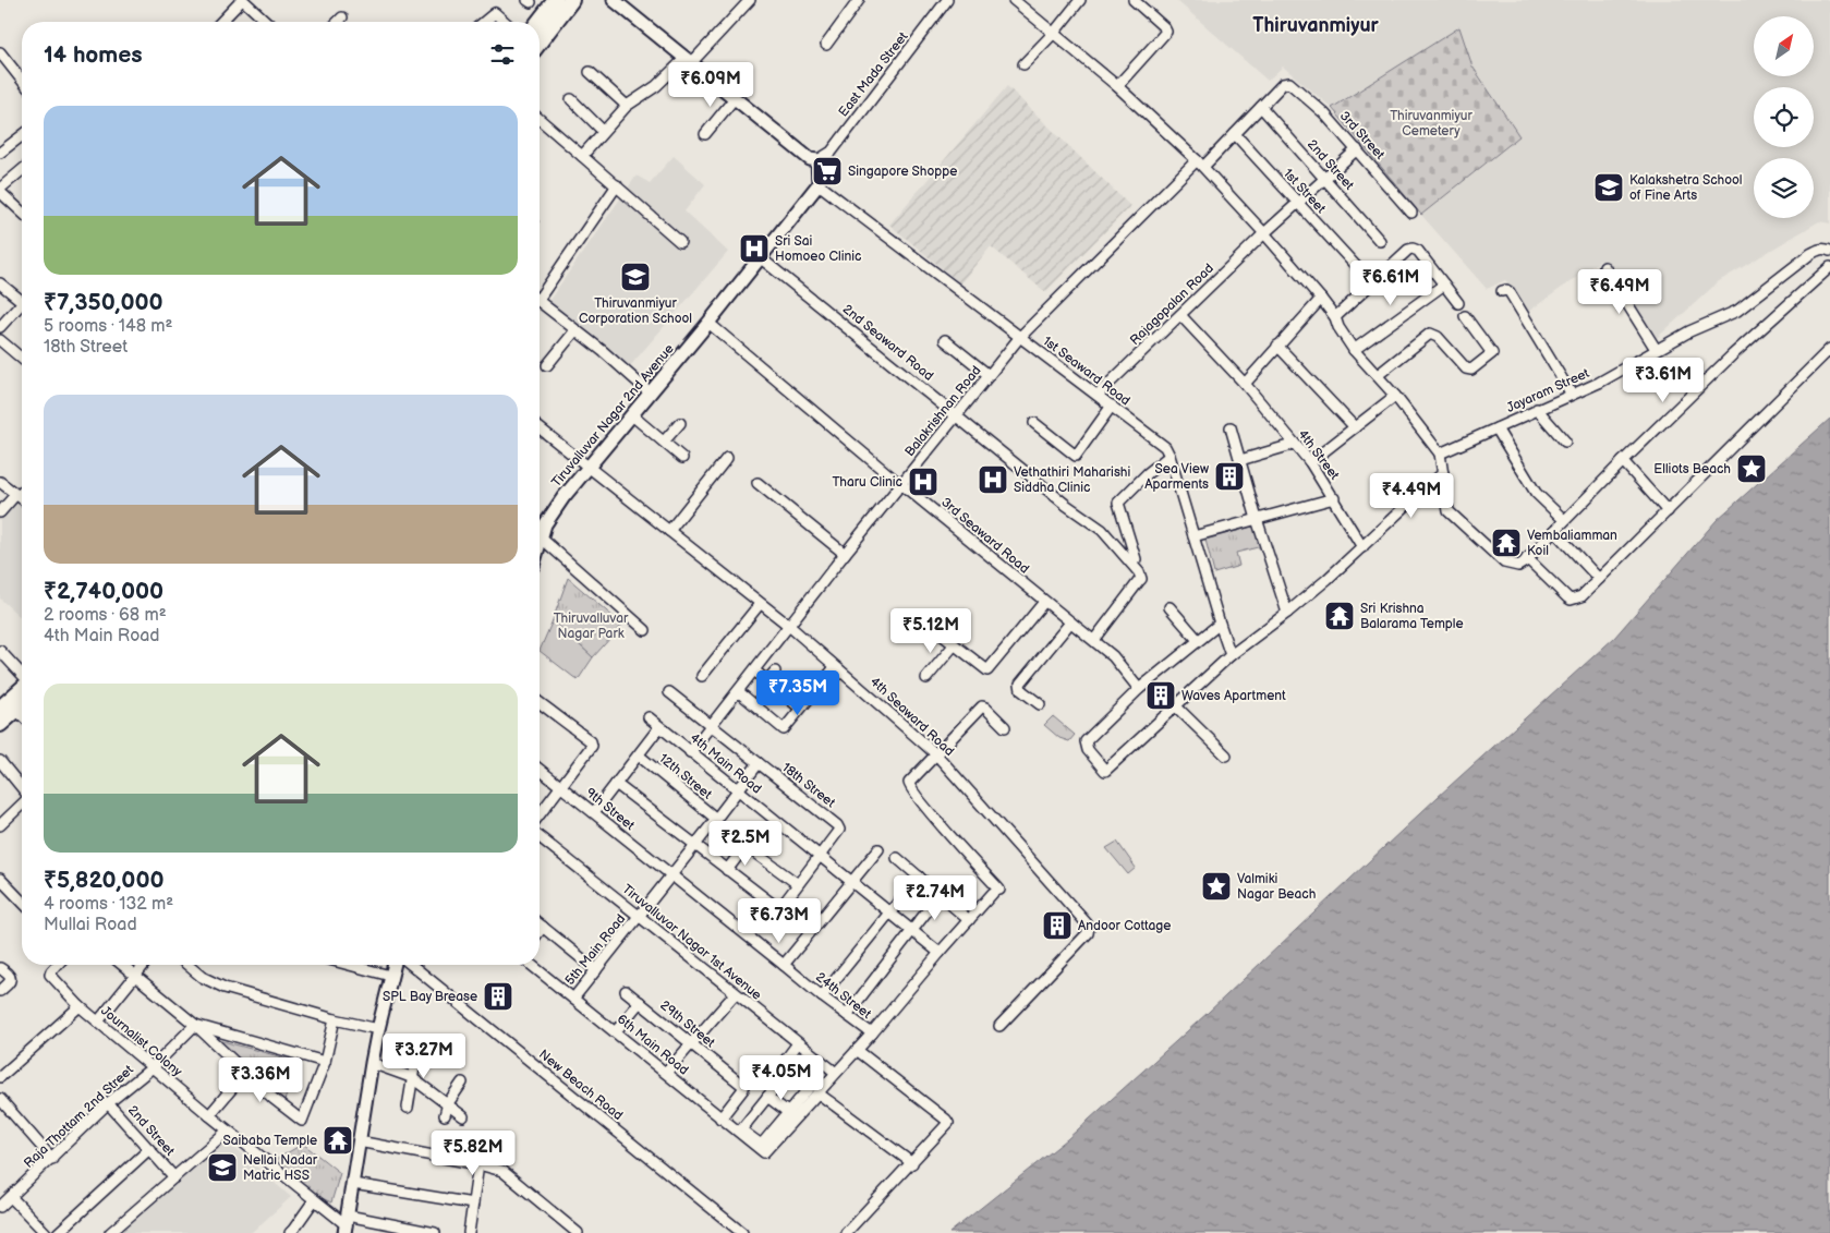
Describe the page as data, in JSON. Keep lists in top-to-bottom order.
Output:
{
  "streets": {
    "street": [
      "East Mada Street",
      "3rd Street",
      "2nd Street",
      "1st Street",
      "Rajagopalan Road",
      "2nd Seaward Road",
      "1st Seaward Road",
      "Jayaram Street",
      "Balakrishnan Road",
      "Tiruvalluvar Nagar 2nd Avenue",
      "4th Street",
      "3rd Seaward Road",
      "4th Seaward Road",
      "4th Main Road",
      "12th Street",
      "18th Street",
      "9th Street",
      "Tiruvalluvar Nagar 1st Avenue",
      "5th Main Road",
      "24th Street",
      "29th Street",
      "Journalist Colony",
      "6th Main Road",
      "New Beach Road",
      "Raja Thottam 2nd Street"
    ]
  },
  "crossings": [
    ["3rd Street", "Rajagopalan Road"],
    ["3rd Street", "Balakrishnan Road"],
    ["2nd Street", "Rajagopalan Road"],
    ["2nd Street", "Balakrishnan Road"],
    ["2nd Street", "Raja Thottam 2nd Street"],
    ["1st Street", "Rajagopalan Road"],
    ["1st Street", "Balakrishnan Road"],
    ["Rajagopalan Road", "1st Seaward Road"],
    ["Rajagopalan Road", "4th Street"],
    ["2nd Seaward Road", "Balakrishnan Road"],
    ["2nd Seaward Road", "Tiruvalluvar Nagar 2nd Avenue"],
    ["2nd Seaward Road", "3rd Seaward Road"],
    ["1st Seaward Road", "Balakrishnan Road"],
    ["1st Seaward Road", "Tiruvalluvar Nagar 2nd Avenue"],
    ["Balakrishnan Road", "3rd Seaward Road"],
    ["Balakrishnan Road", "4th Seaward Road"],
    ["Balakrishnan Road", "4th Main Road"],
    ["Tiruvalluvar Nagar 2nd Avenue", "3rd Seaward Road"],
    ["Tiruvalluvar Nagar 2nd Avenue", "4th Seaward Road"],
    ["4th Main Road", "18th Street"],
    ["4th Main Road", "5th Main Road"],
    ["12th Street", "5th Main Road"],
    ["18th Street", "5th Main Road"],
    ["9th Street", "5th Main Road"],
    ["9th Street", "24th Street"],
    ["Tiruvalluvar Nagar 1st Avenue", "5th Main Road"],
    ["5th Main Road", "24th Street"],
    ["5th Main Road", "6th Main Road"],
    ["29th Street", "6th Main Road"],
    ["Journalist Colony", "Raja Thottam 2nd Street"]
  ],
  "districts": ["Thiruvanmiyur"],
  "parks": ["Thiruvanmiyur Cemetery", "Thiruvalluvar Nagar Park"],
  "places": {
    "supermarket": ["Singapore Shoppe"],
    "school or university": ["Kalakshetra School of Fine Arts", "Thiruvanmiyur Corporation School", "Nellai Nadar Matric HSS"],
    "hospital": ["Sri Sai Homoeo Clinic", "Vethathiri Maharishi Siddha Clinic", "Tharu Clinic"],
    "place": ["Elliots Beach", "Valmiki Nagar Beach"],
    "building": [
      "Sea View Aparments",
      "Waves Apartment",
      "Andoor Cottage",
      "SPL Bay Brease"
    ],
    "temple": ["Vembaliamman Koil", "Sri Krishna Balarama Temple", "Saibaba Temple"]
  },
  "north": "top right",
  "page": {
    "heading": "14 homes",
    "price": [
      "₹6.09M",
      "₹6.61M",
      "₹6.49M",
      "₹3.61M",
      "₹4.49M",
      "₹5.12M",
      "₹7.35M",
      "₹2.5M",
      "₹2.74M",
      "₹6.73M",
      "₹3.27M",
      "₹4.05M",
      "₹3.36M",
      "₹5.82M"
    ],
    "list": [
      {
        "name": "₹7,350,000",
        "note": "5 rooms · 148 m² · 18th Street"
      },
      {
        "name": "₹2,740,000",
        "note": "2 rooms · 68 m² · 4th Main Road"
      },
      {
        "name": "₹5,820,000",
        "note": "4 rooms · 132 m² · Mullai Road"
      }
    ]
  }
}
